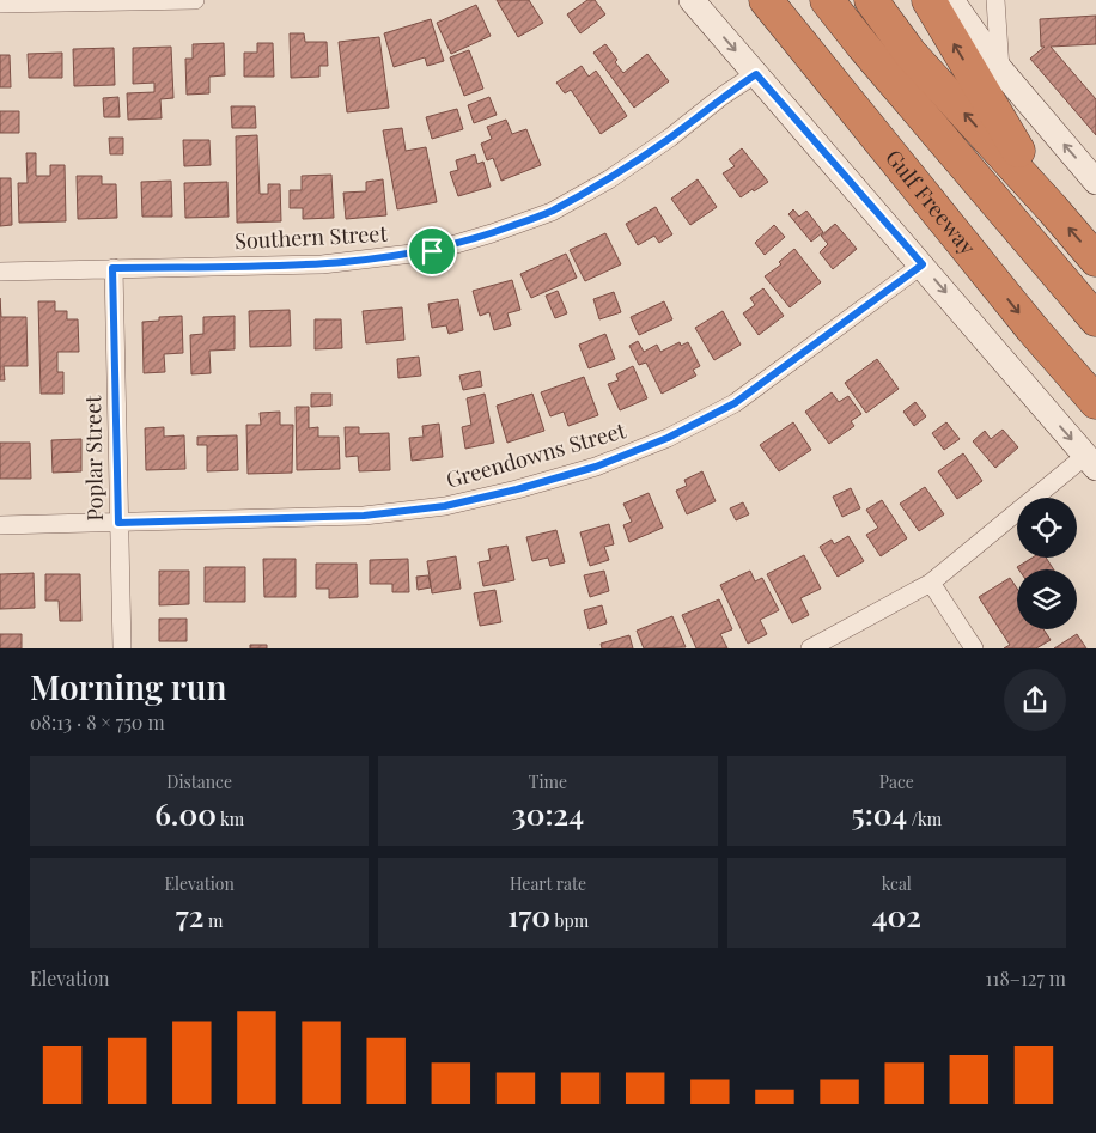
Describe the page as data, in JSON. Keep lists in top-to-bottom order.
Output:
{
  "streets": {
    "highway": ["Gulf Freeway"],
    "street": ["Southern Street", "Greendowns Street", "Poplar Street"]
  },
  "crossings": [
    ["Southern Street", "Poplar Street"],
    ["Greendowns Street", "Poplar Street"]
  ],
  "page": {
    "heading": ["Morning run", "08:13 · 8 × 750 m"],
    "stats": [
      ["Distance", "6.00 km"],
      ["Time", "30:24"],
      ["Pace", "5:04 /km"],
      ["Elevation", "72 m"],
      ["Heart rate", "170 bpm"],
      ["kcal", "402"]
    ],
    "chart": ["Elevation", "118–127 m"]
  }
}
